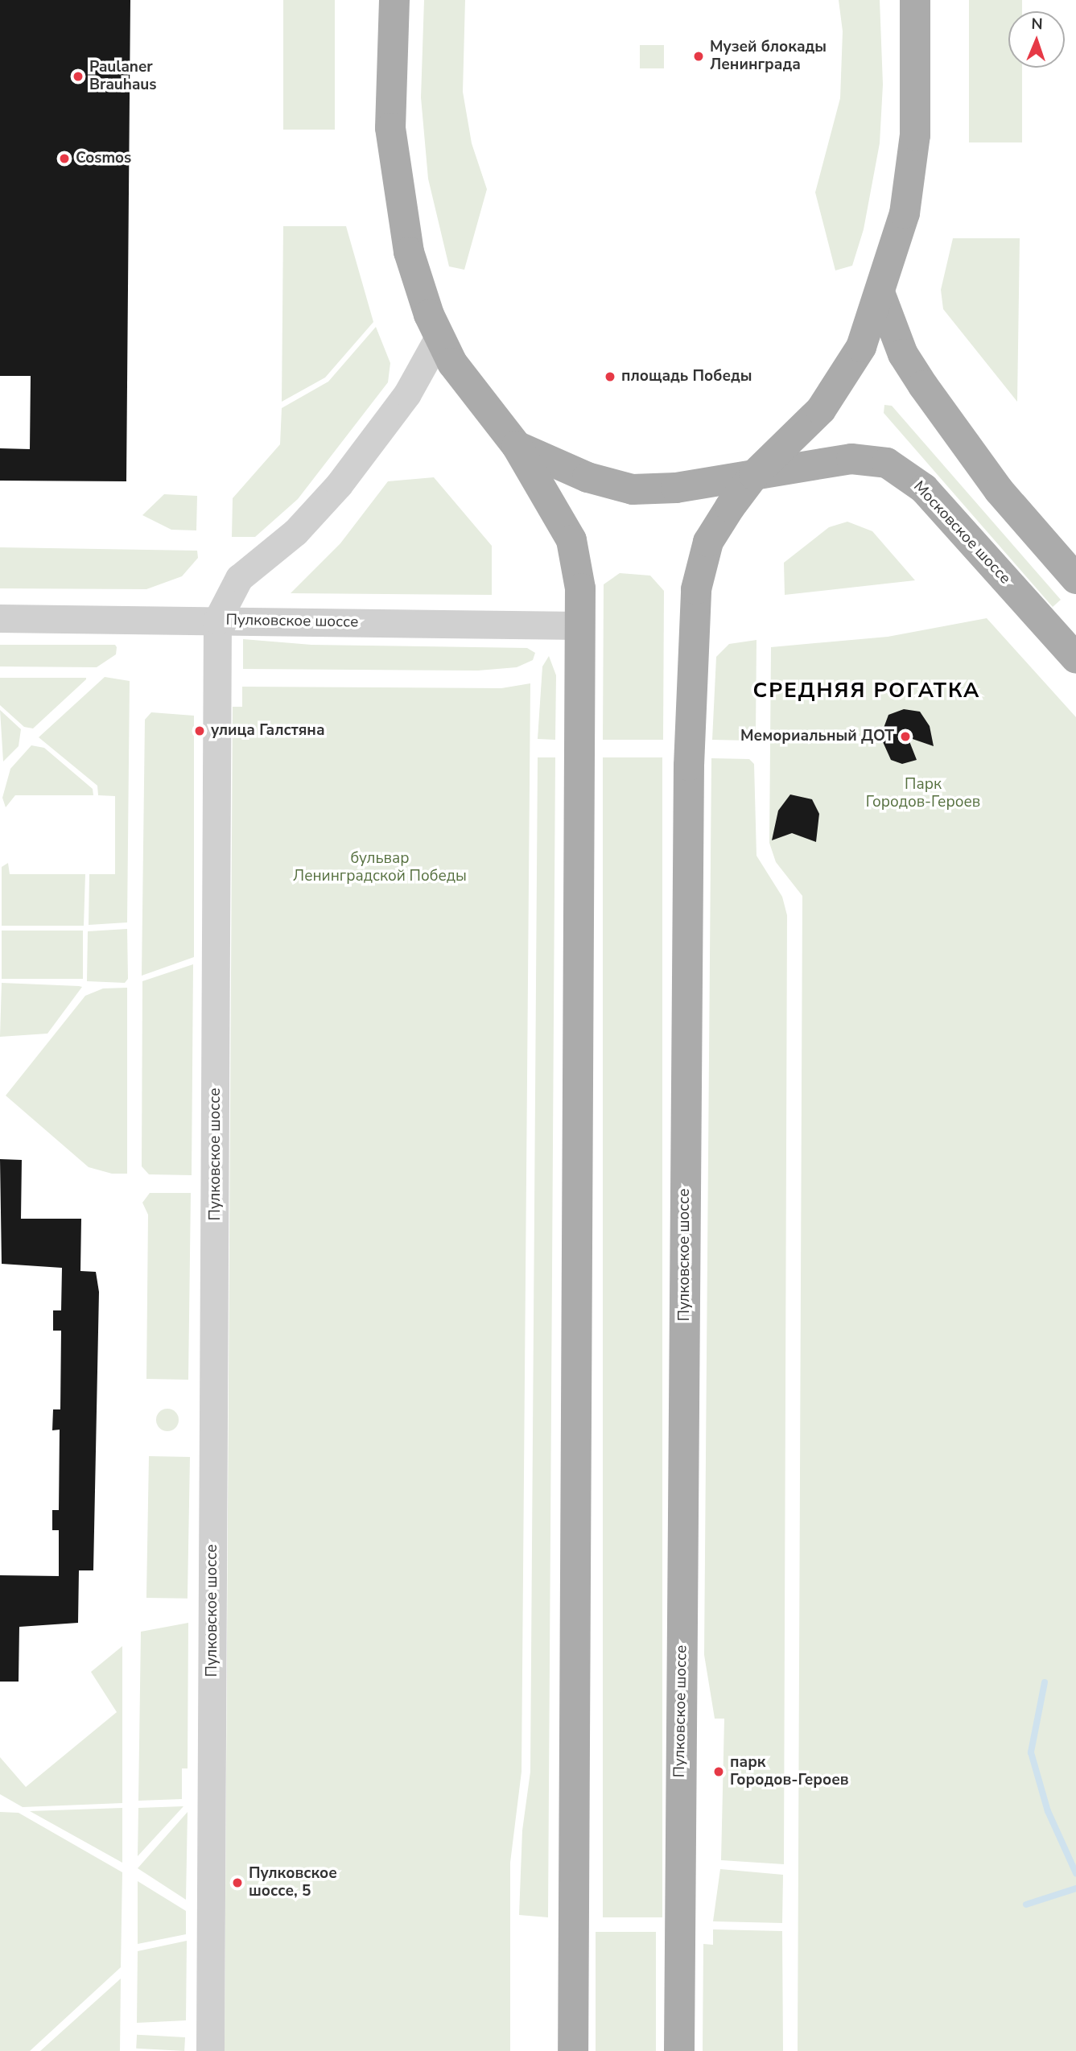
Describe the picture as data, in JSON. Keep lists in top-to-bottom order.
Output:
{
  "streets": {
    "main road": ["Московское шоссе", "Пулковское шоссе"]
  },
  "crossings": [
    ["Московское шоссе", "Пулковское шоссе"]
  ],
  "districts": ["СРЕДНЯЯ РОГАТКА"],
  "parks": ["Парк Городов-Героев", "бульвар Ленинградской Победы"],
  "places": [
    "Музей блокады Ленинграда",
    "Paulaner Brauhaus",
    "Cosmos",
    "площадь Победы",
    "улица Галстяна",
    "Мемориальный ДОТ",
    "парк Городов-Героев",
    "Пулковское шоссе, 5"
  ],
  "north": "top"
}
